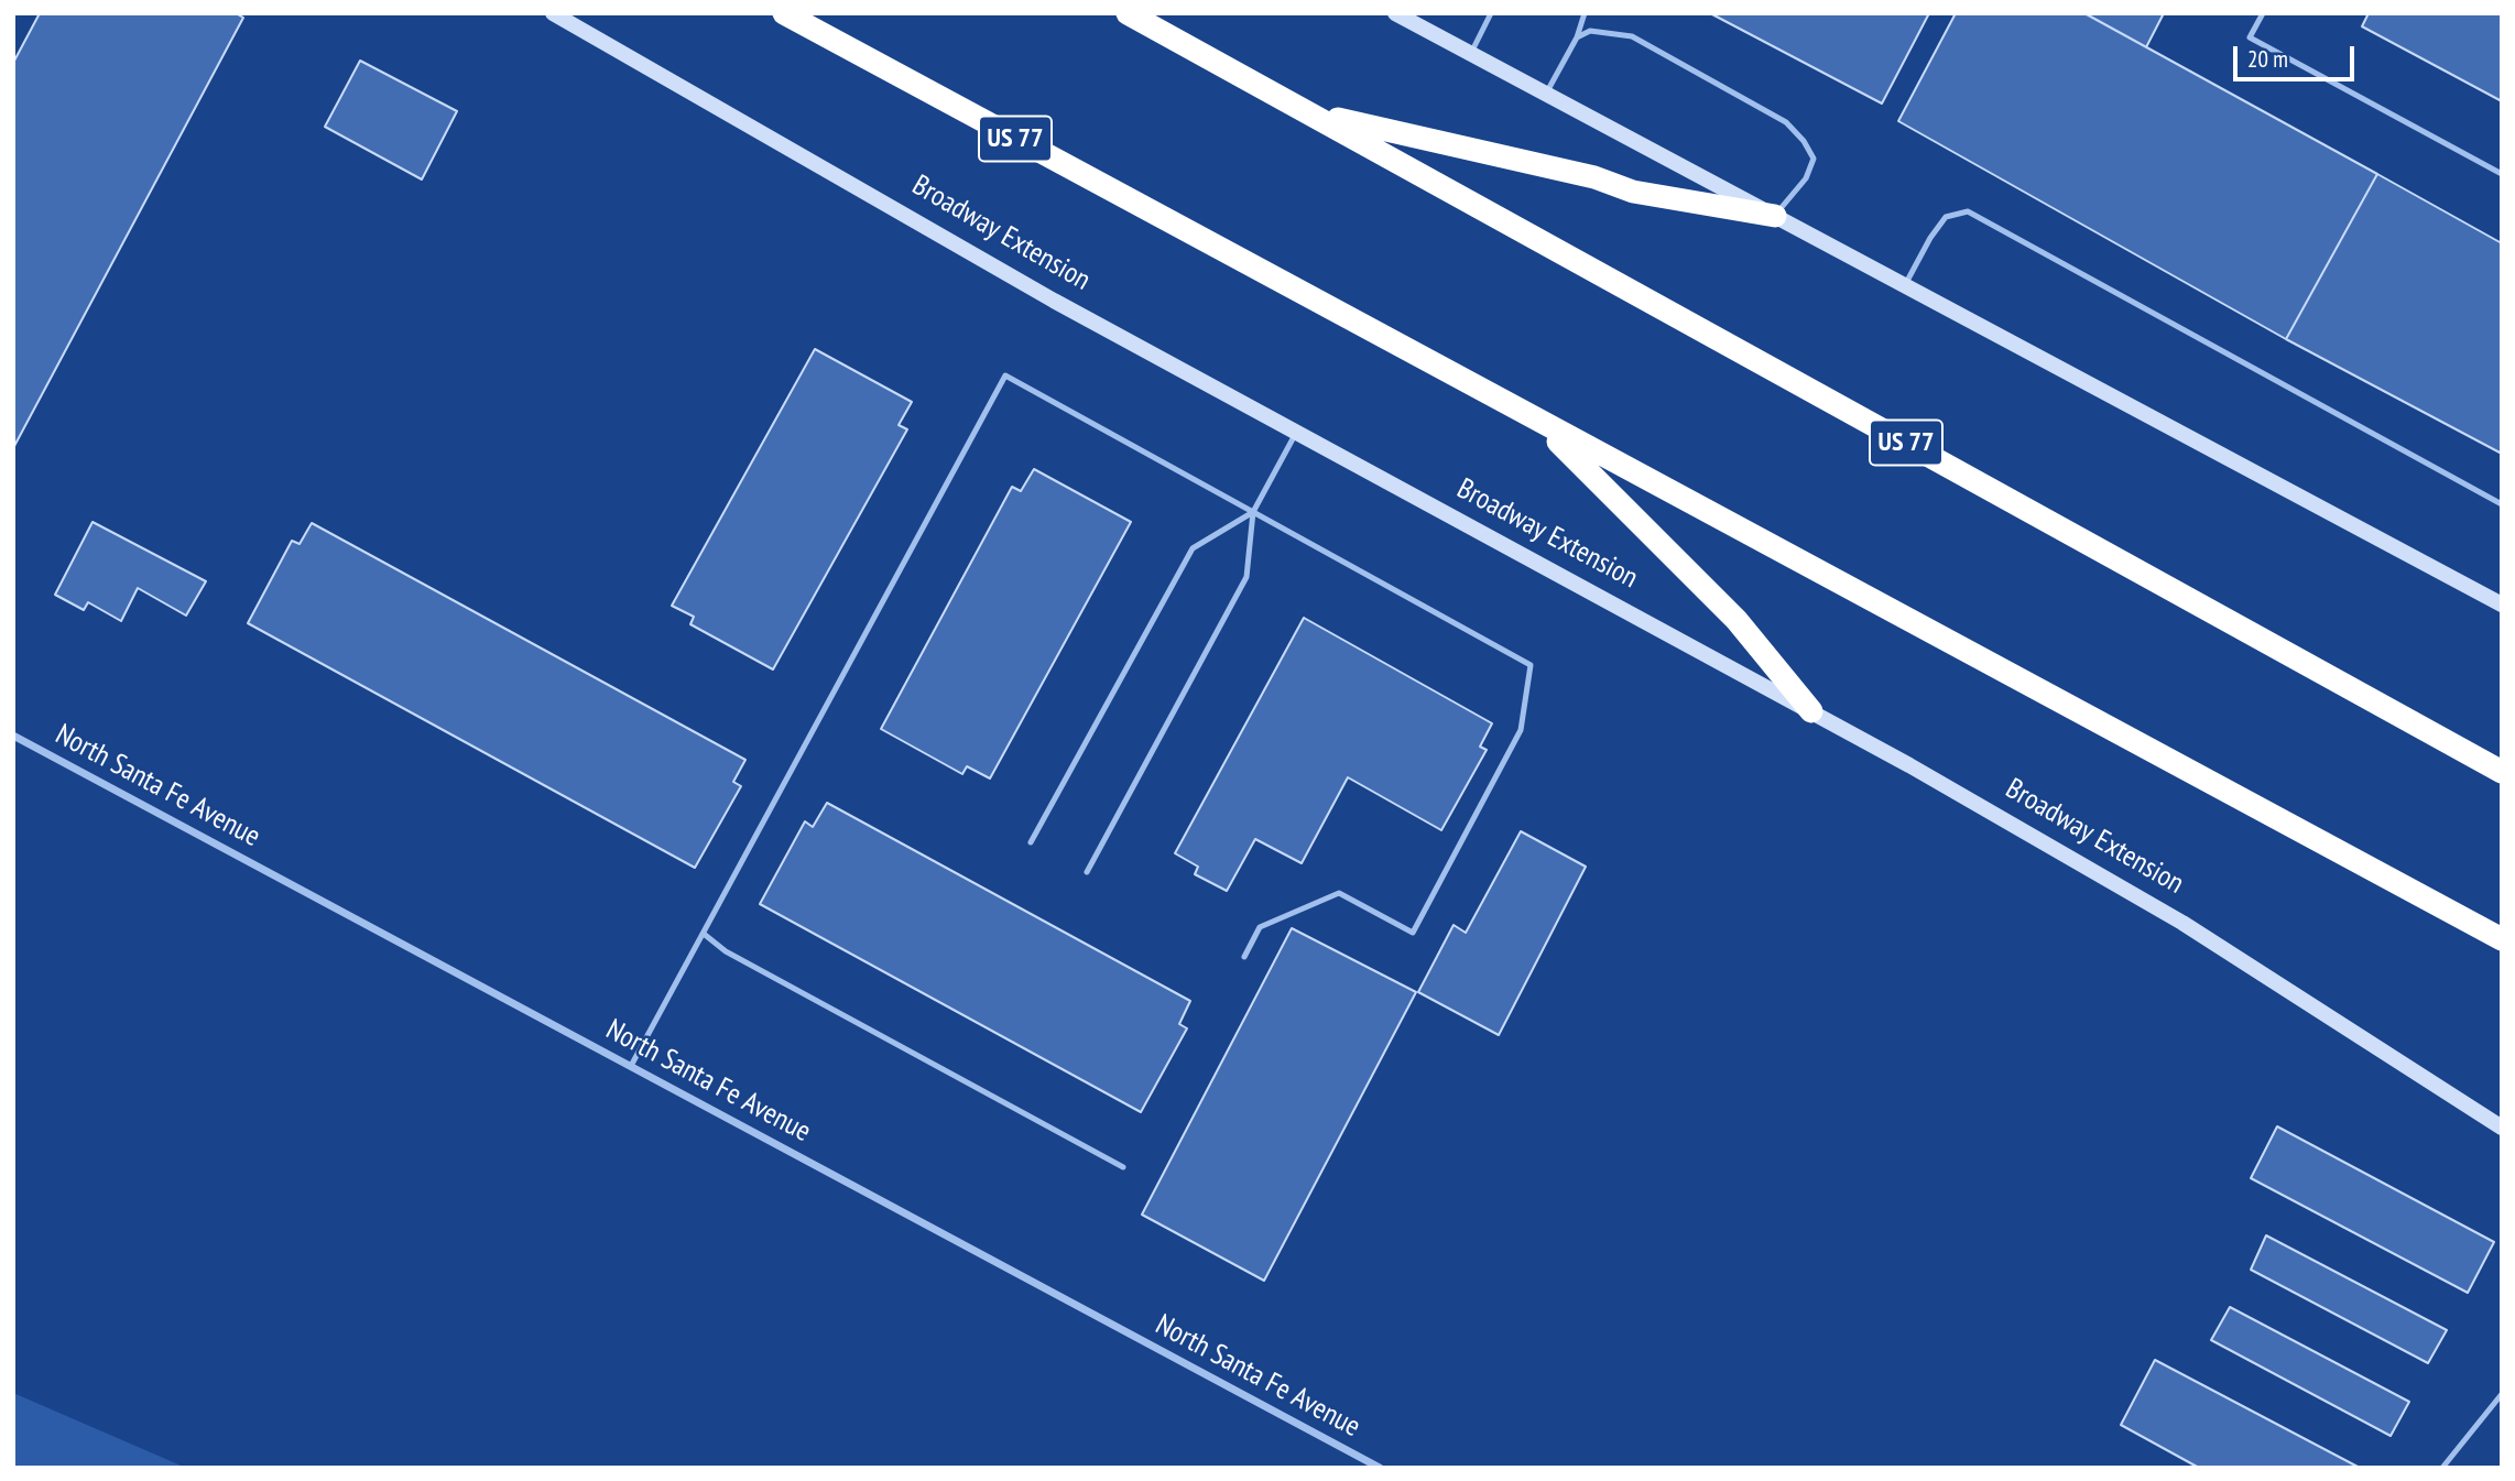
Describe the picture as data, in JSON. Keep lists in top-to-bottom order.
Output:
{
  "streets": {
    "highway": ["US 77"],
    "main road": ["Broadway Extension"],
    "street": ["North Santa Fe Avenue"]
  },
  "scale_bar": "20 m"
}
